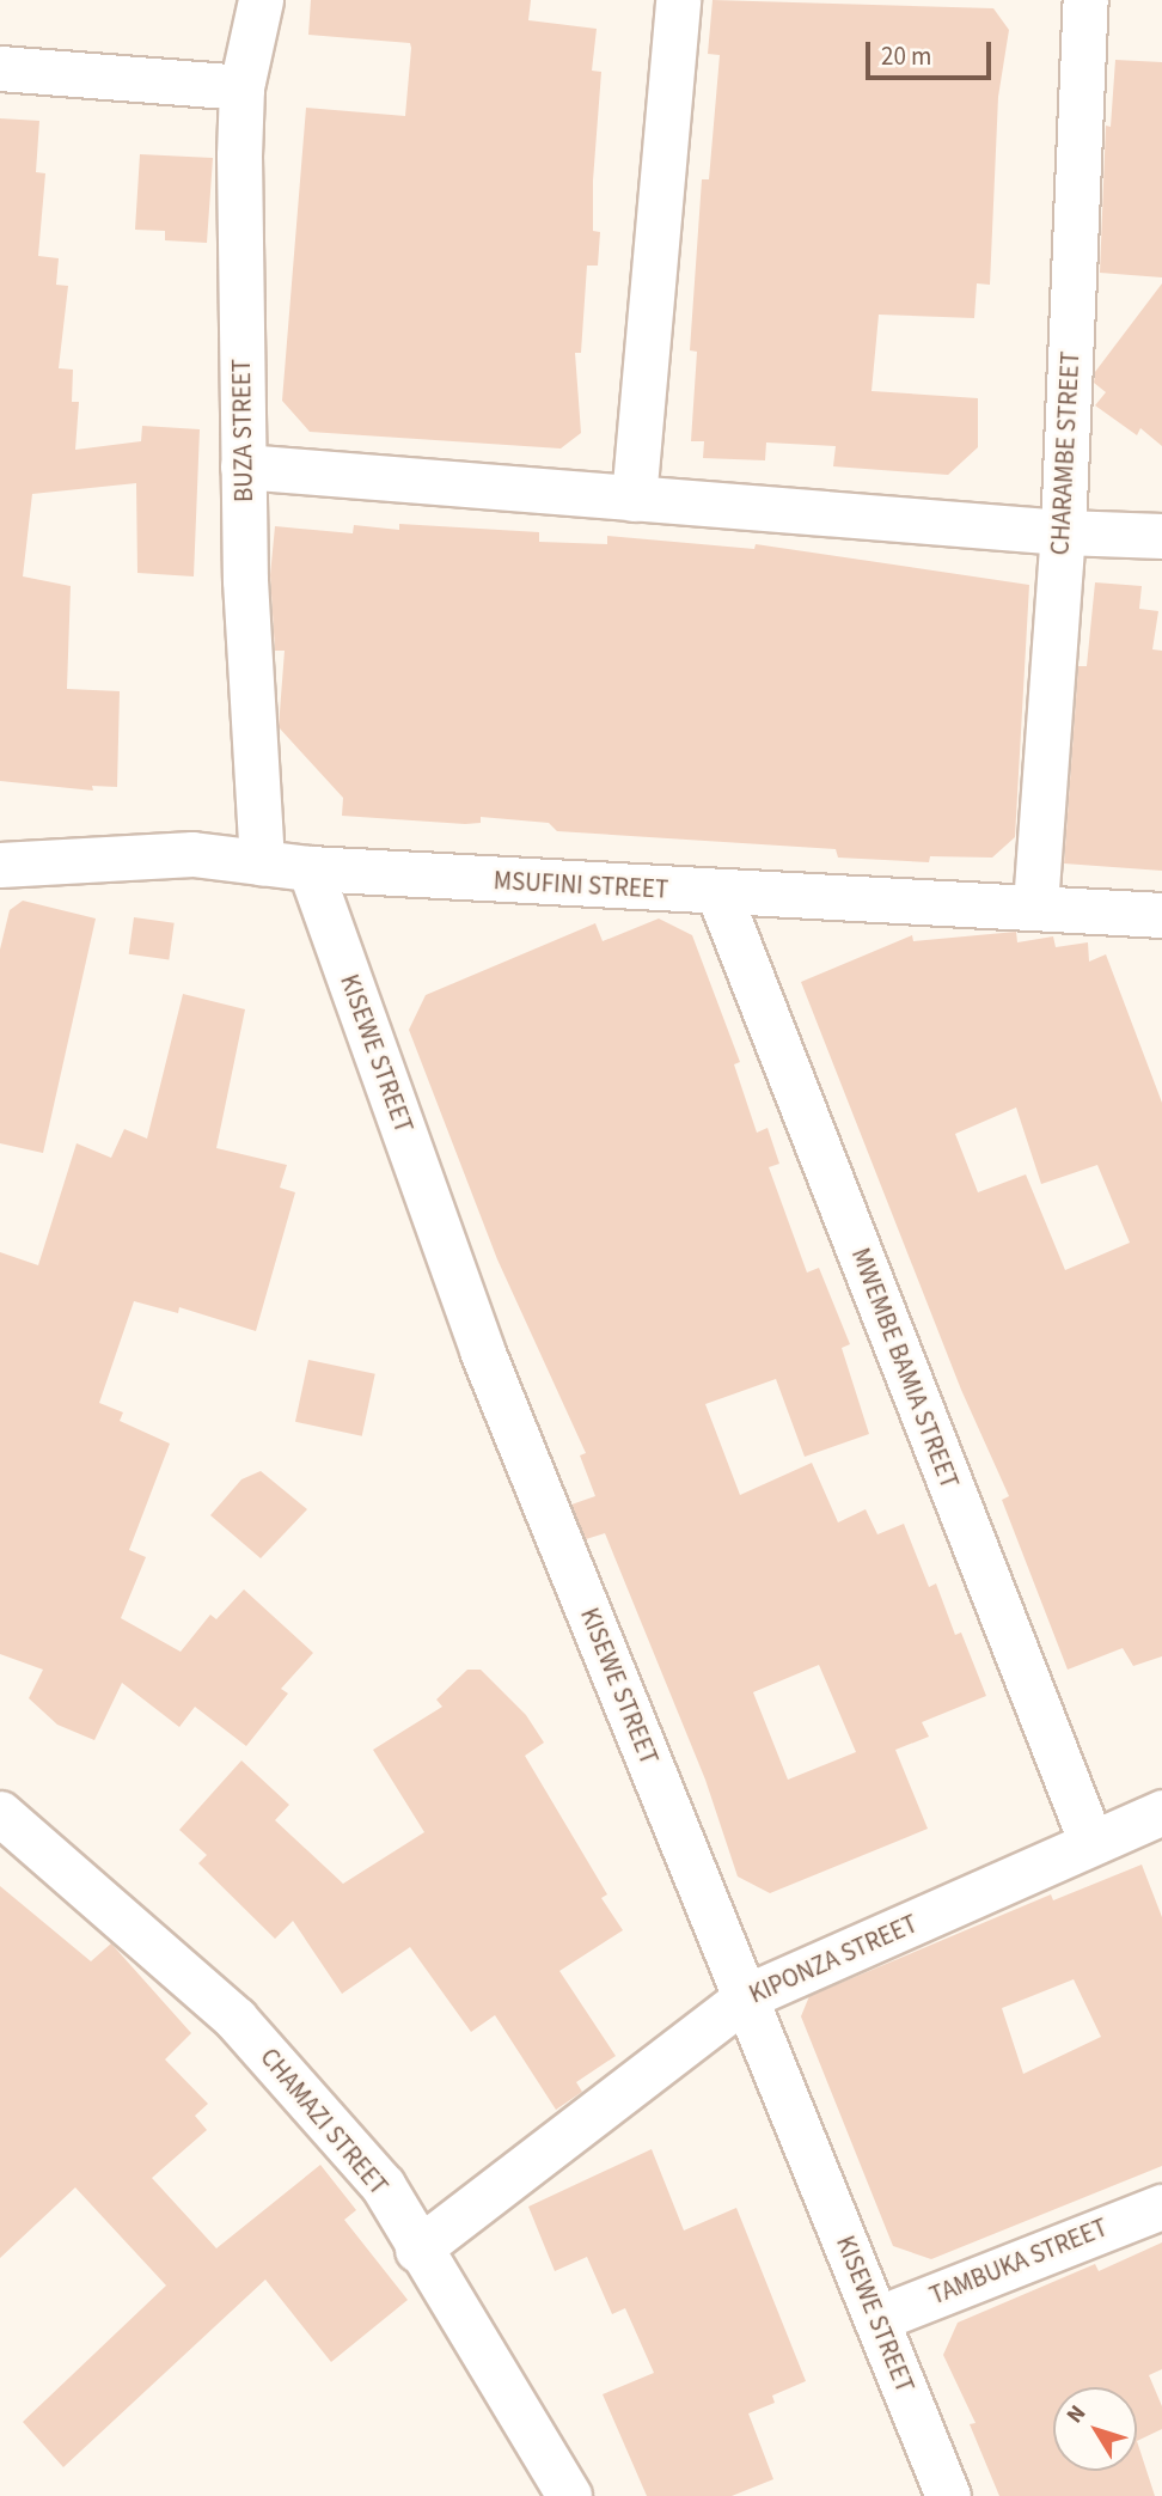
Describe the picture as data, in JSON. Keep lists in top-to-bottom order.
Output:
{
  "streets": {
    "street": [
      "BUZA STREET",
      "CHARAMBE STREET",
      "MSUFINI STREET",
      "KISEWE STREET",
      "MWEMBE BAMIA STREET",
      "KIPONZA STREET",
      "CHAMAZI STREET",
      "TAMBUKA STREET"
    ]
  },
  "crossings": [
    ["BUZA STREET", "MSUFINI STREET"],
    ["CHARAMBE STREET", "MSUFINI STREET"],
    ["MSUFINI STREET", "KISEWE STREET"],
    ["MSUFINI STREET", "MWEMBE BAMIA STREET"],
    ["KISEWE STREET", "KIPONZA STREET"],
    ["KISEWE STREET", "TAMBUKA STREET"],
    ["MWEMBE BAMIA STREET", "KIPONZA STREET"],
    ["KIPONZA STREET", "CHAMAZI STREET"]
  ],
  "scale_bar": "20 m",
  "north": "top left"
}
